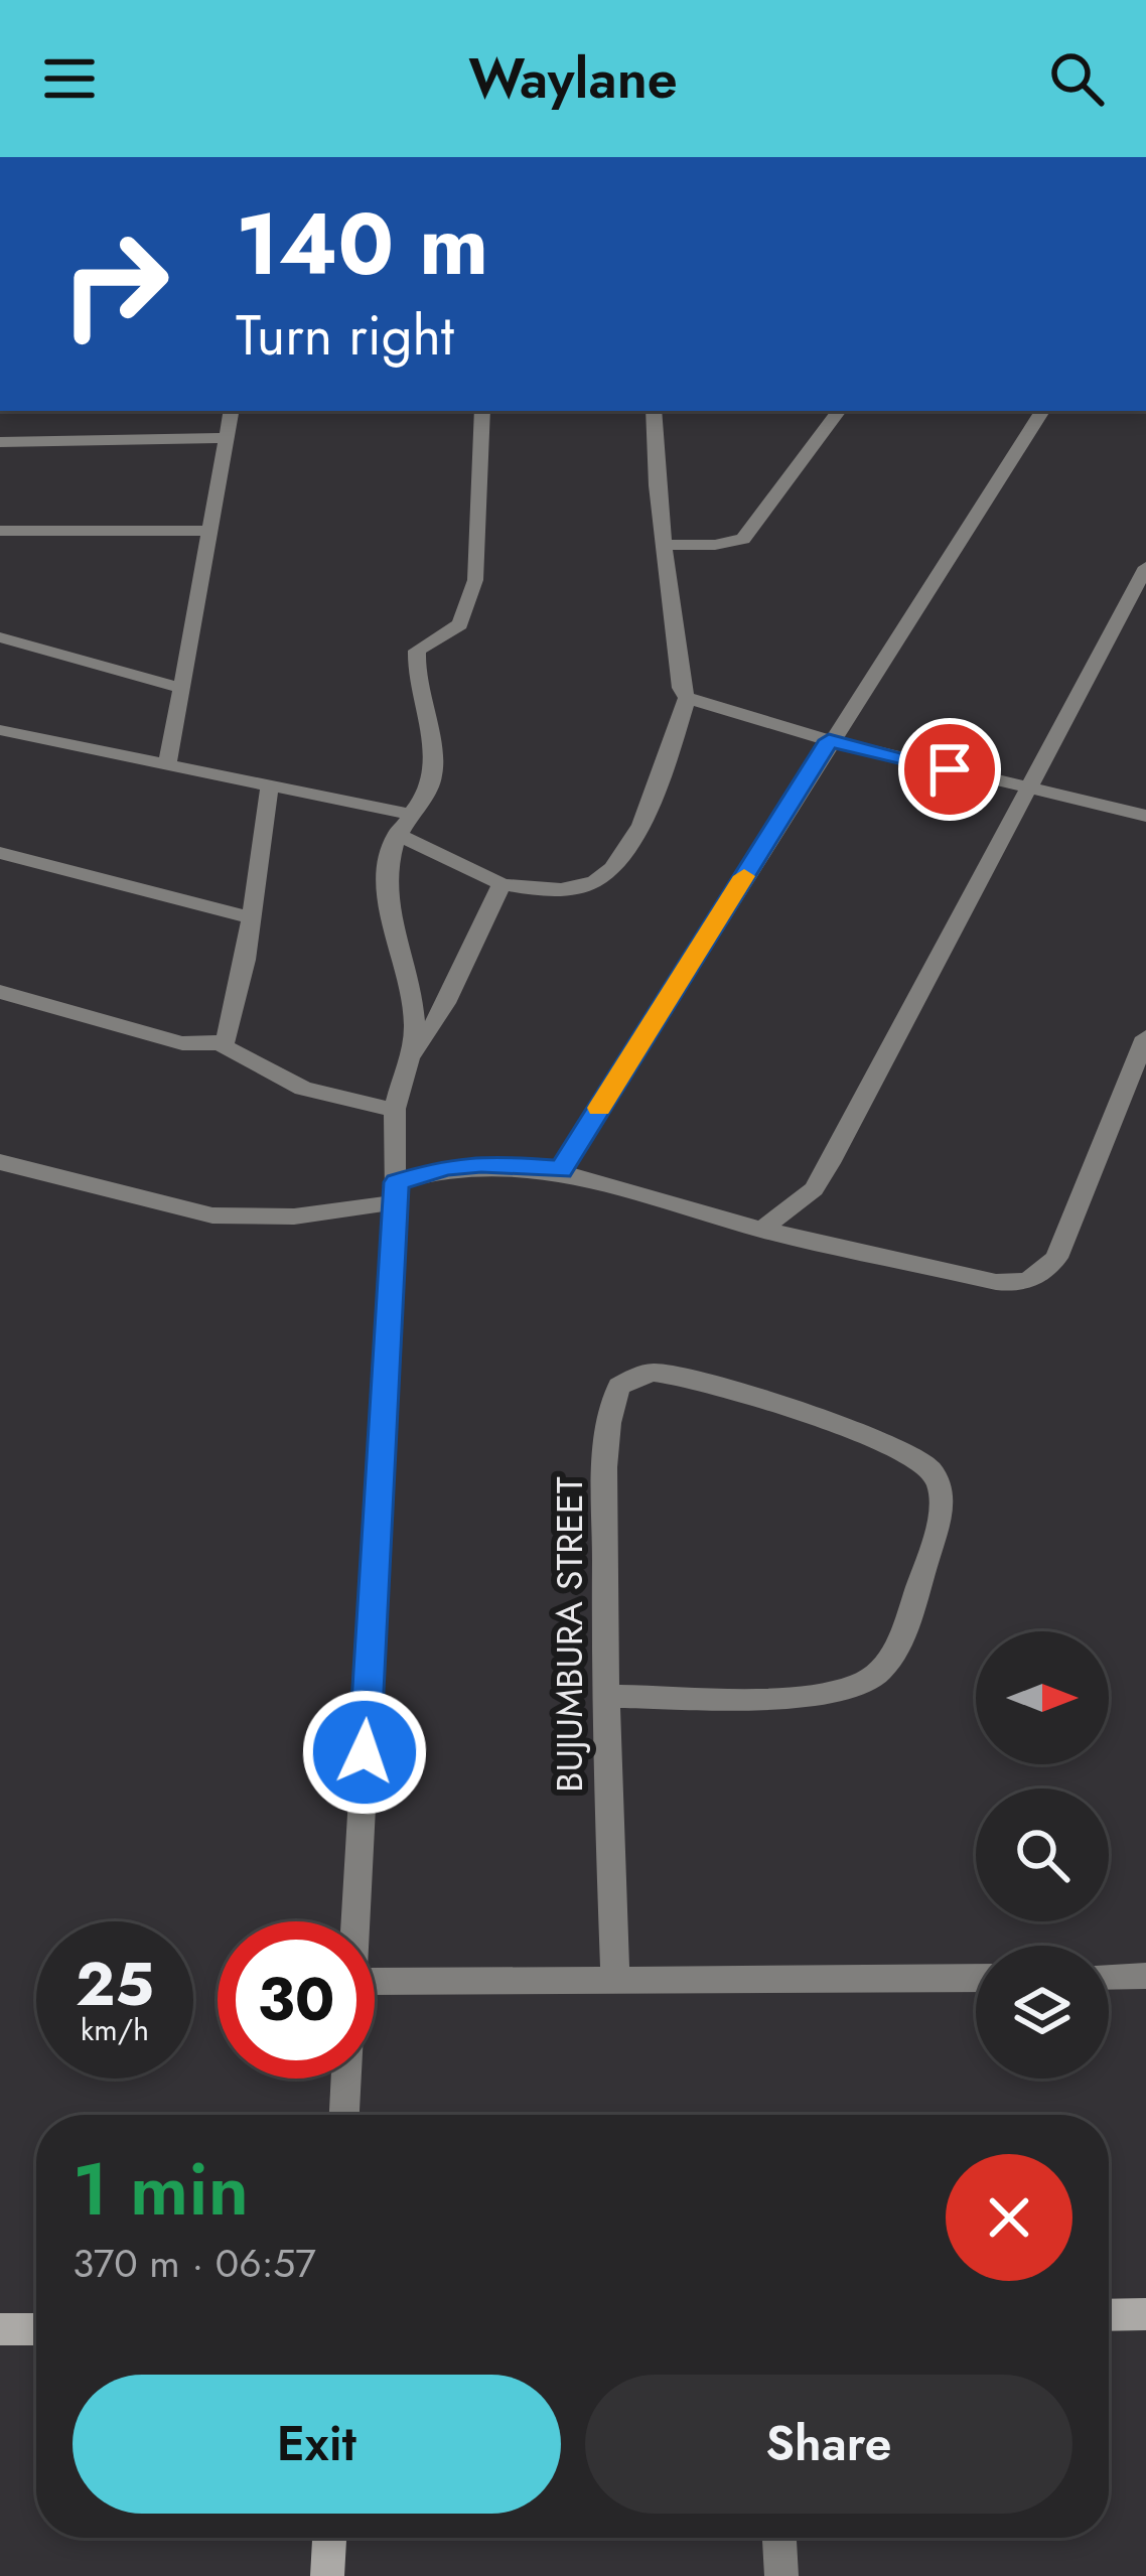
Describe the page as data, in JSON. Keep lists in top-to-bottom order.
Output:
{
  "streets": {
    "street": ["BUJUMBURA STREET"]
  },
  "north": "right",
  "page": {
    "header": "Waylane",
    "turn": ["140 m", "Turn right"],
    "speed": "25 km/h",
    "limit": "30",
    "heading": ["1 min", "370 m · 06:57"],
    "buttons": ["Exit", "Share"]
  }
}
